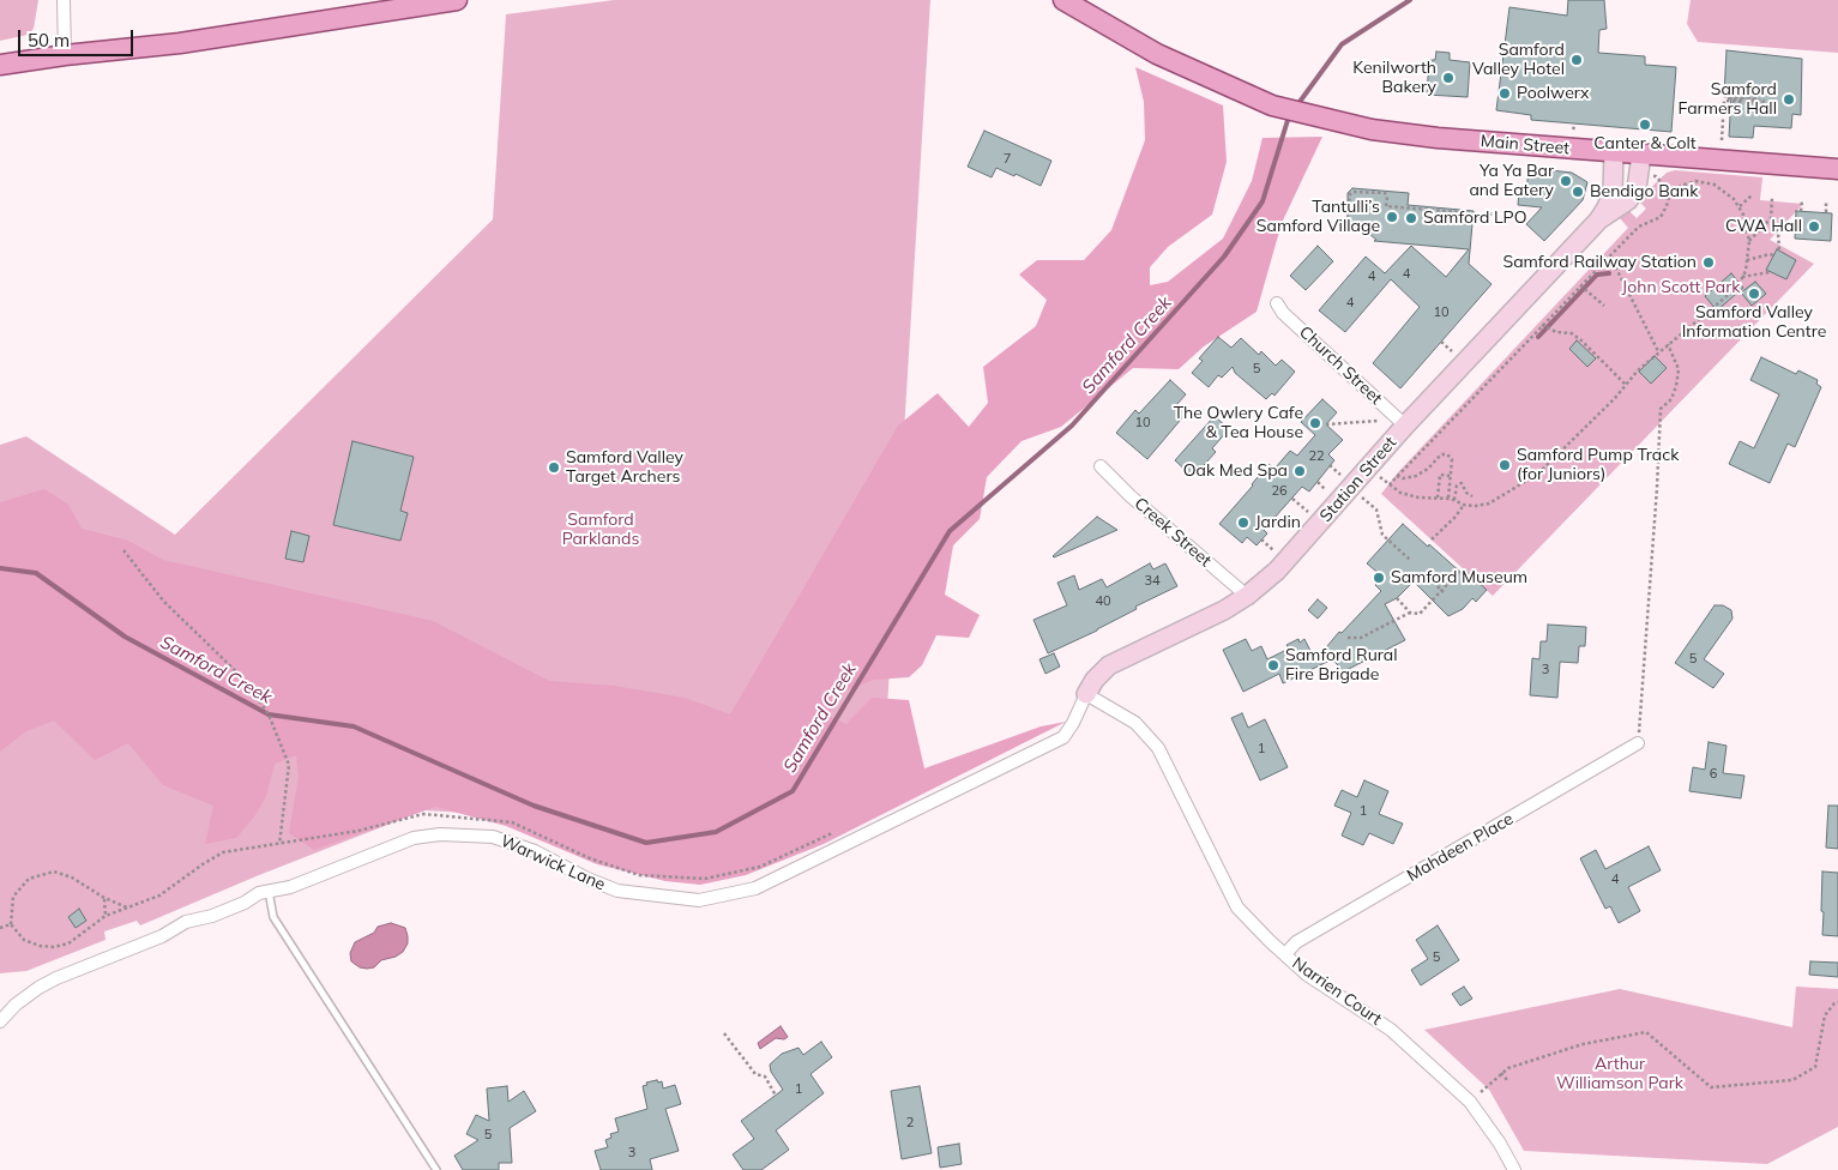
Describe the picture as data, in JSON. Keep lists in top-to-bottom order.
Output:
{
  "streets": {
    "main road": ["Main Street"],
    "street": [
      "Church Street",
      "Station Street",
      "Creek Street",
      "Mahdeen Place",
      "Warwick Lane",
      "Narrien Court"
    ]
  },
  "crossings": [
    ["Main Street", "Station Street"],
    ["Church Street", "Station Street"],
    ["Station Street", "Creek Street"],
    ["Station Street", "Warwick Lane"],
    ["Station Street", "Narrien Court"],
    ["Mahdeen Place", "Narrien Court"],
    ["Warwick Lane", "Narrien Court"]
  ],
  "water": ["Samford Creek"],
  "parks": ["John Scott Park", "Samford Parklands", "Arthur Williamson Park"],
  "places": [
    "Samford Valley Hotel",
    "Kenilworth Bakery",
    "Poolwerx",
    "Samford Farmers Hall",
    "Canter & Colt",
    "Ya Ya Bar and Eatery",
    "Bendigo Bank",
    "Tantulli’s Samford Village",
    "Samford LPO",
    "CWA Hall",
    "Samford Railway Station",
    "Samford Valley Information Centre",
    "The Owlery Cafe & Tea House",
    "Samford Pump Track (for Juniors)",
    "Samford Valley Target Archers",
    "Oak Med Spa",
    "Jardin",
    "Samford Museum",
    "Samford Rural Fire Brigade"
  ],
  "house_numbers": [
    "7",
    "4",
    "4",
    "4",
    "10",
    "5",
    "10",
    "22",
    "26",
    "34",
    "40",
    "5",
    "3",
    "1",
    "6",
    "1",
    "4",
    "5",
    "1",
    "2",
    "5",
    "3"
  ],
  "scale_bar": "50 m"
}
